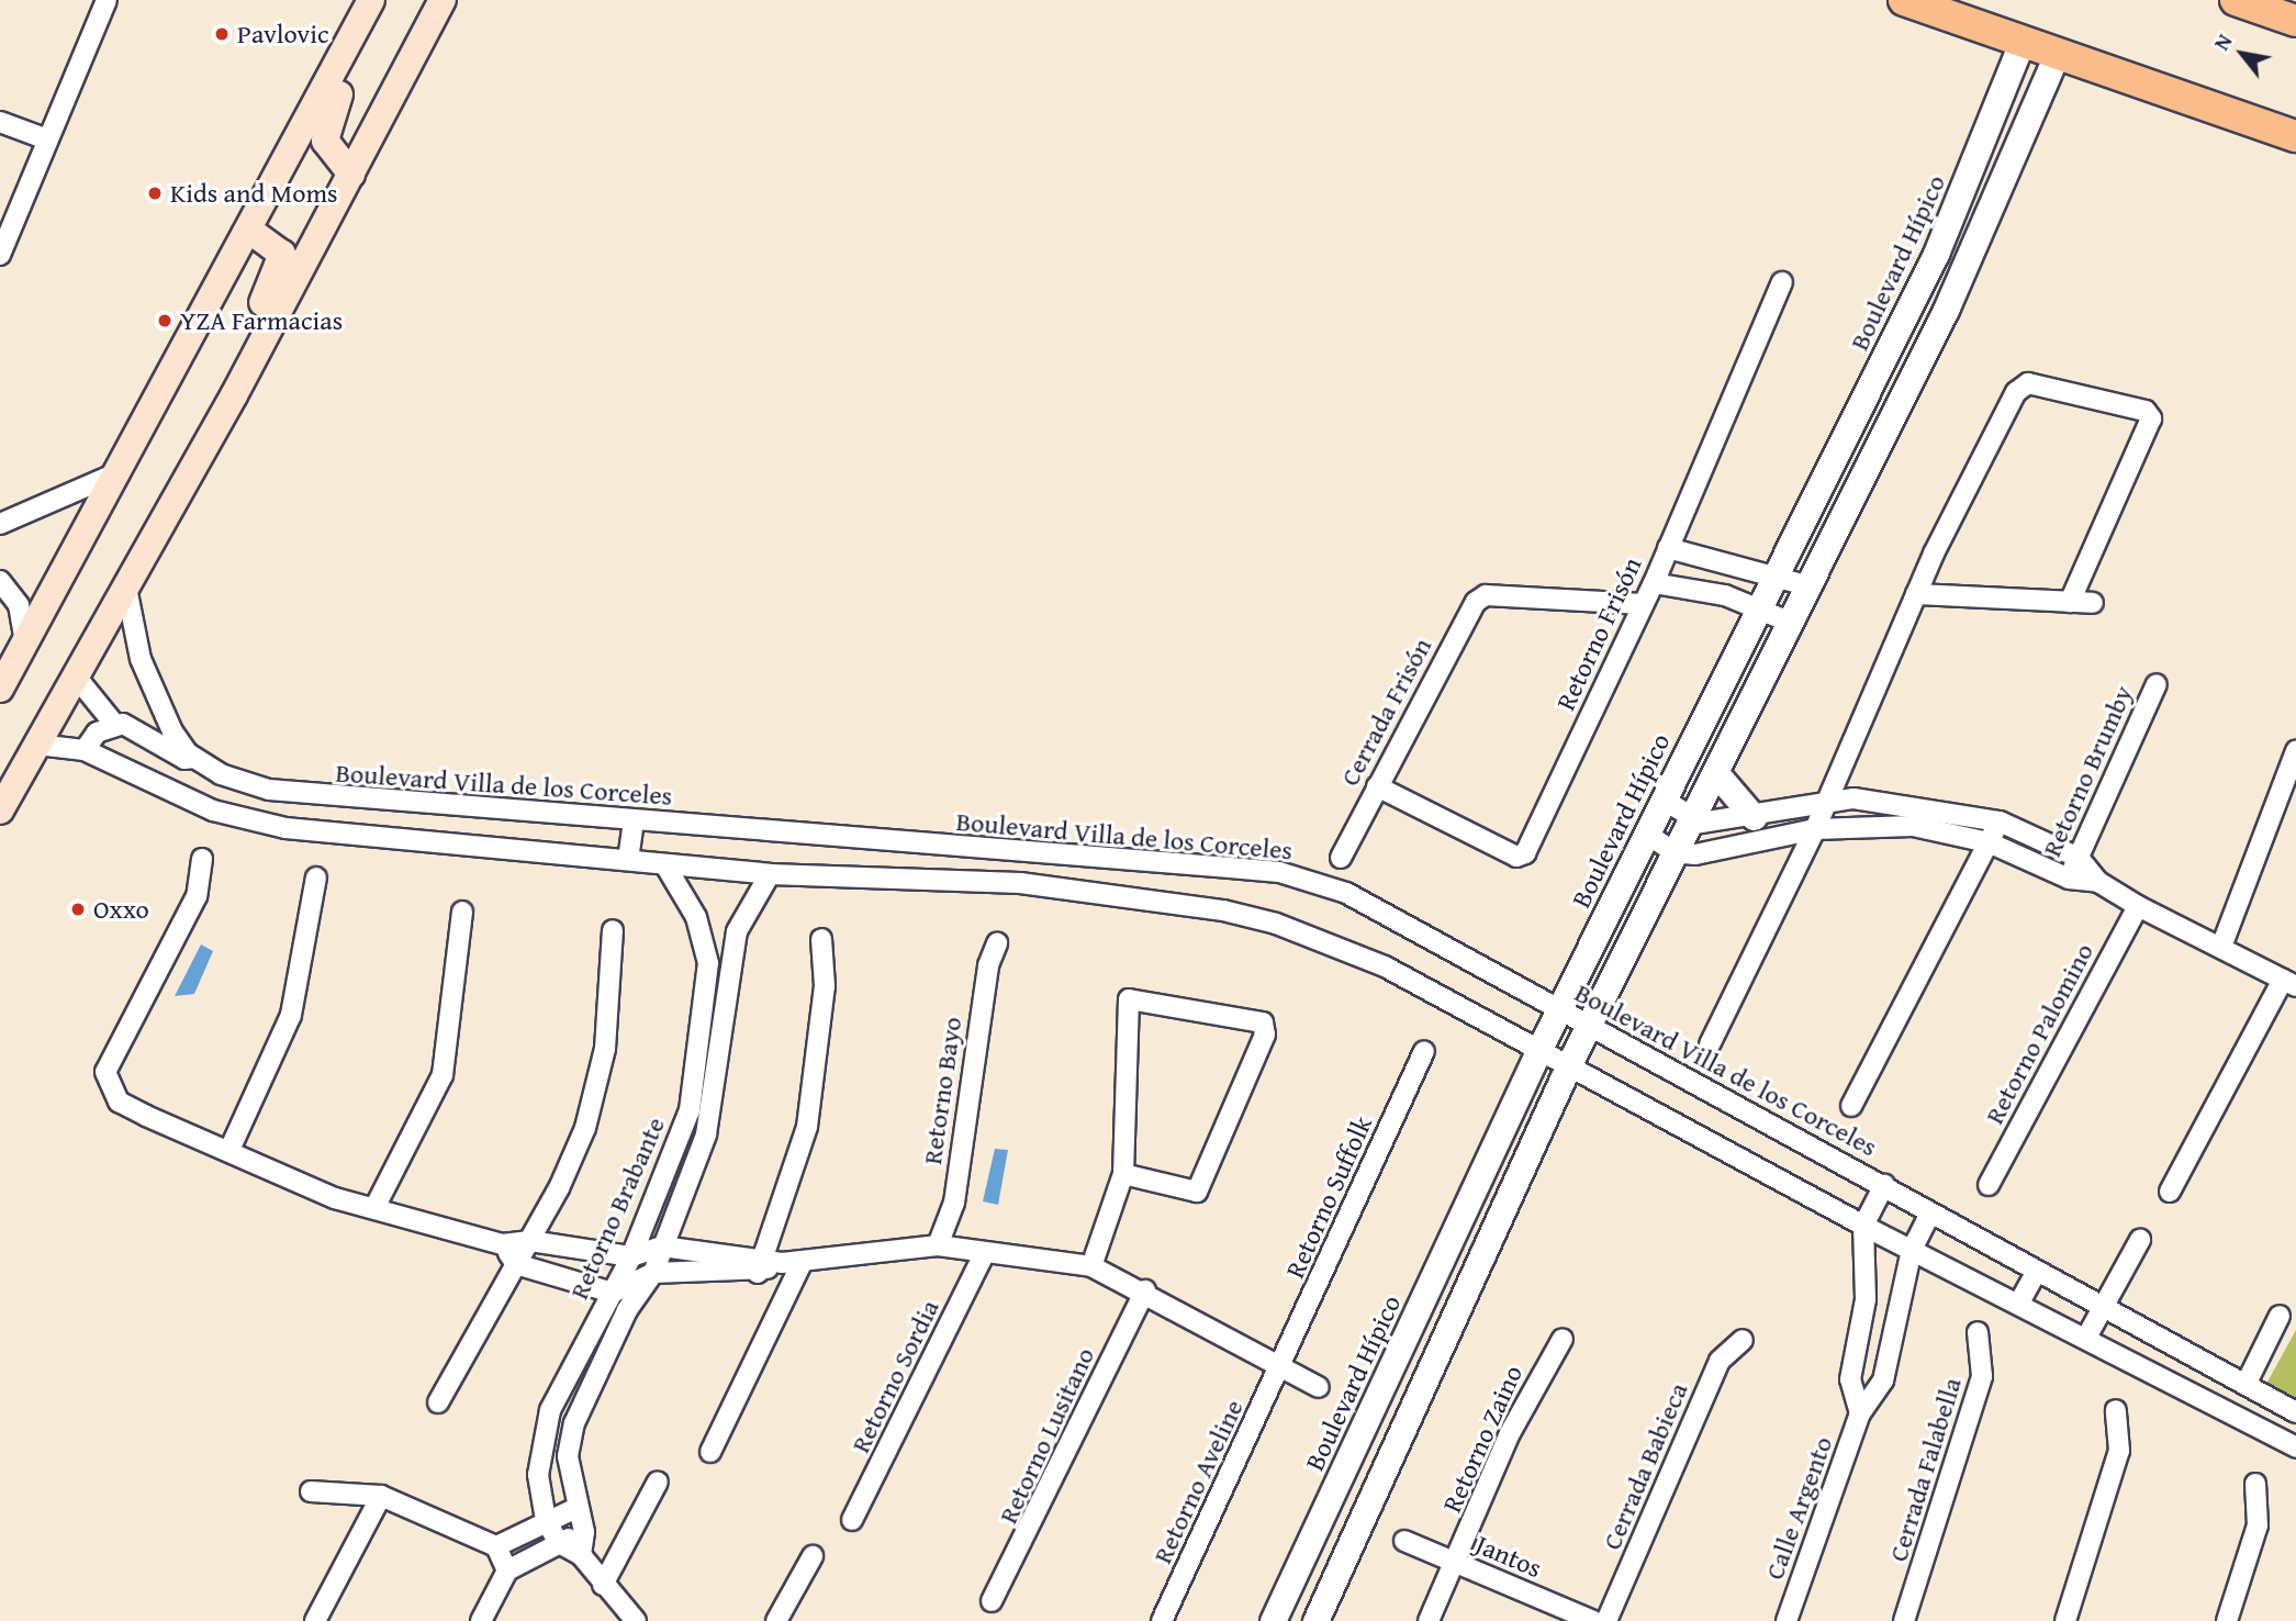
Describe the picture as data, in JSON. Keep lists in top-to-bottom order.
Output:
{
  "streets": {
    "street": [
      "Boulevard Hípico",
      "Retorno Frisón",
      "Cerrada Frisón",
      "Retorno Brumby",
      "Boulevard Villa de los Corceles",
      "Retorno Palomino",
      "Retorno Bayo",
      "Retorno Suffolk",
      "Retorno Brabante",
      "Retorno Sordia",
      "Retorno Lusitano",
      "Retorno Zaino",
      "Cerrada Babieca",
      "Cerrada Falabella",
      "Retorno Aveline",
      "Calle Argento",
      "Jantos"
    ]
  },
  "crossings": [
    ["Boulevard Hípico", "Boulevard Villa de los Corceles"],
    ["Retorno Frisón", "Cerrada Frisón"],
    ["Boulevard Villa de los Corceles", "Calle Argento"],
    ["Retorno Suffolk", "Retorno Aveline"],
    ["Retorno Zaino", "Jantos"]
  ],
  "places": [
    "Pavlovic",
    "Kids and Moms",
    "YZA Farmacias",
    "Oxxo"
  ],
  "north": "top left"
}
